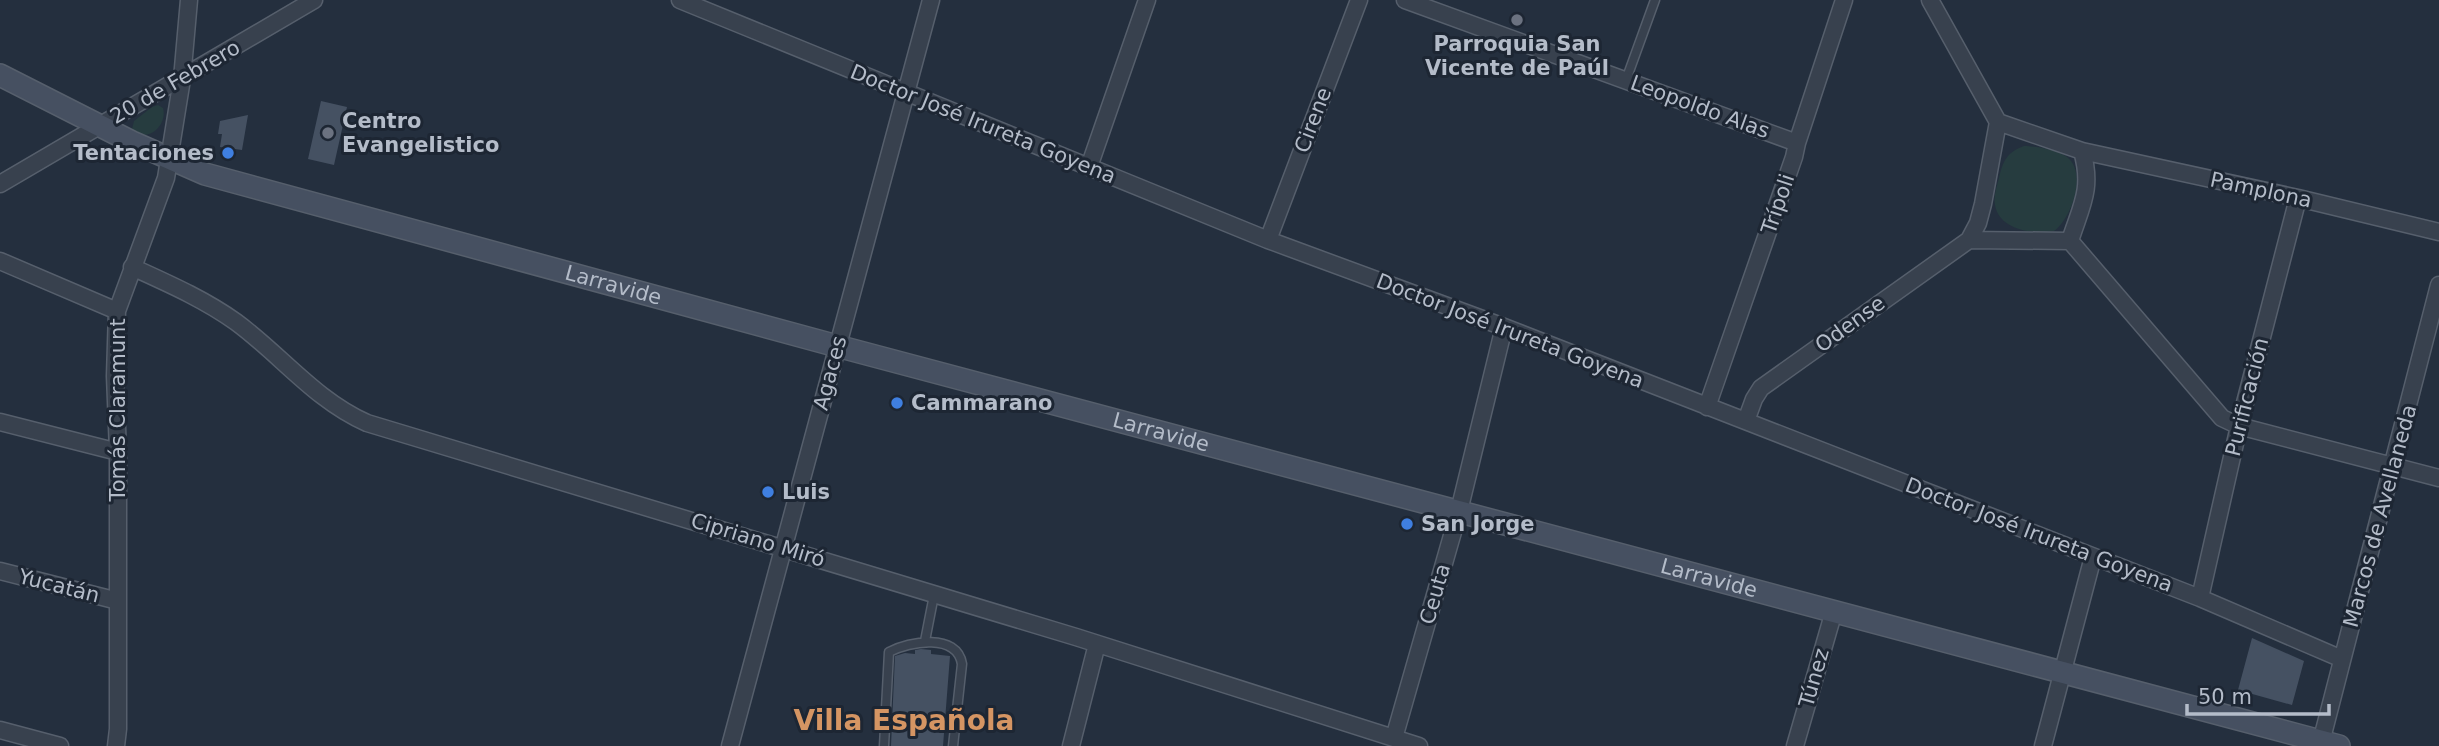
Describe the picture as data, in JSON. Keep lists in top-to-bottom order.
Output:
{
  "streets": {
    "street": [
      "20 de Febrero",
      "Leopoldo Alas",
      "Cirene",
      "Doctor José Irureta Goyena",
      "Pamplona",
      "Trípoli",
      "Larravide",
      "Odense",
      "Agaces",
      "Purificación",
      "Tomás Claramunt",
      "Marcos de Avellaneda",
      "Cipriano Miró",
      "Yucatán",
      "Ceuta",
      "Túnez"
    ]
  },
  "crossings": [
    ["20 de Febrero", "Larravide"],
    ["20 de Febrero", "Tomás Claramunt"],
    ["Leopoldo Alas", "Trípoli"],
    ["Cirene", "Doctor José Irureta Goyena"],
    ["Doctor José Irureta Goyena", "Trípoli"],
    ["Doctor José Irureta Goyena", "Odense"],
    ["Doctor José Irureta Goyena", "Agaces"],
    ["Doctor José Irureta Goyena", "Purificación"],
    ["Doctor José Irureta Goyena", "Marcos de Avellaneda"],
    ["Doctor José Irureta Goyena", "Ceuta"],
    ["Pamplona", "Purificación"],
    ["Larravide", "Agaces"],
    ["Larravide", "Tomás Claramunt"],
    ["Larravide", "Marcos de Avellaneda"],
    ["Larravide", "Ceuta"],
    ["Larravide", "Túnez"],
    ["Agaces", "Cipriano Miró"],
    ["Tomás Claramunt", "Cipriano Miró"],
    ["Tomás Claramunt", "Yucatán"],
    ["Cipriano Miró", "Ceuta"]
  ],
  "districts": ["Villa Española"],
  "places": [
    "Parroquia San Vicente de Paúl",
    "Centro Evangelistico",
    "Tentaciones",
    "Cammarano",
    "Luis",
    "San Jorge"
  ],
  "scale_bar": "50 m"
}
